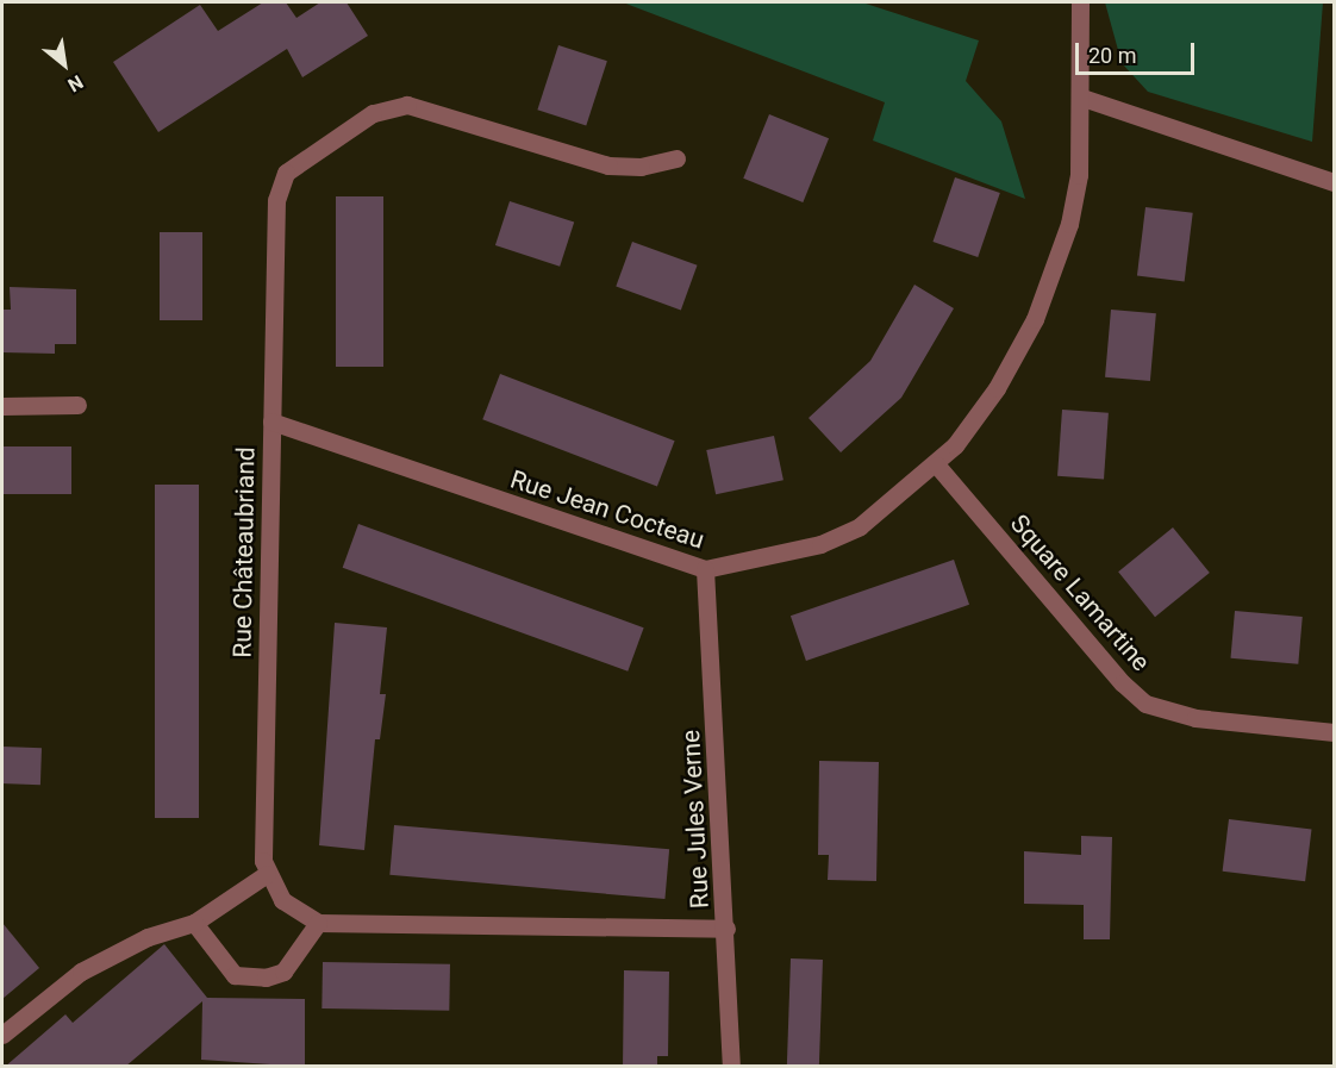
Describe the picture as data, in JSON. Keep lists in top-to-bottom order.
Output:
{
  "streets": {
    "street": [
      "Rue Jean Cocteau",
      "Rue Châteaubriand",
      "Square Lamartine",
      "Rue Jules Verne"
    ]
  },
  "crossings": [
    ["Rue Jean Cocteau", "Rue Châteaubriand"],
    ["Rue Jean Cocteau", "Square Lamartine"],
    ["Rue Jean Cocteau", "Rue Jules Verne"]
  ],
  "scale_bar": "20 m",
  "north": "bottom right"
}
